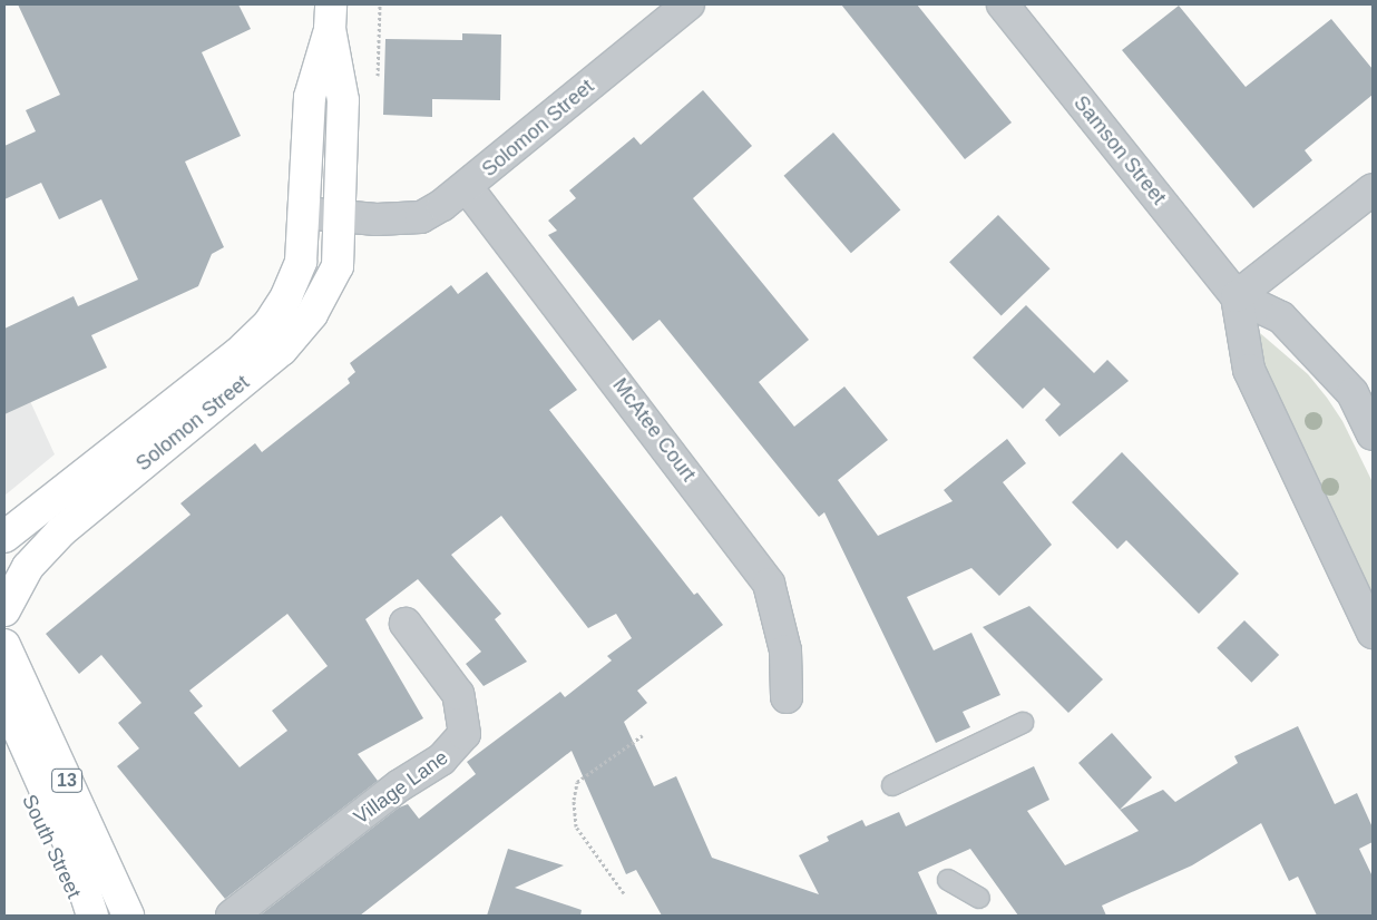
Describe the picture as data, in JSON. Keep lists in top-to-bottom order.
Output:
{
  "streets": {
    "street": [
      "Solomon Street",
      "Samson Street",
      "McAtee Court",
      "13",
      "Village Lane",
      "South Street"
    ]
  },
  "crossings": [
    ["Solomon Street", "McAtee Court"]
  ]
}
